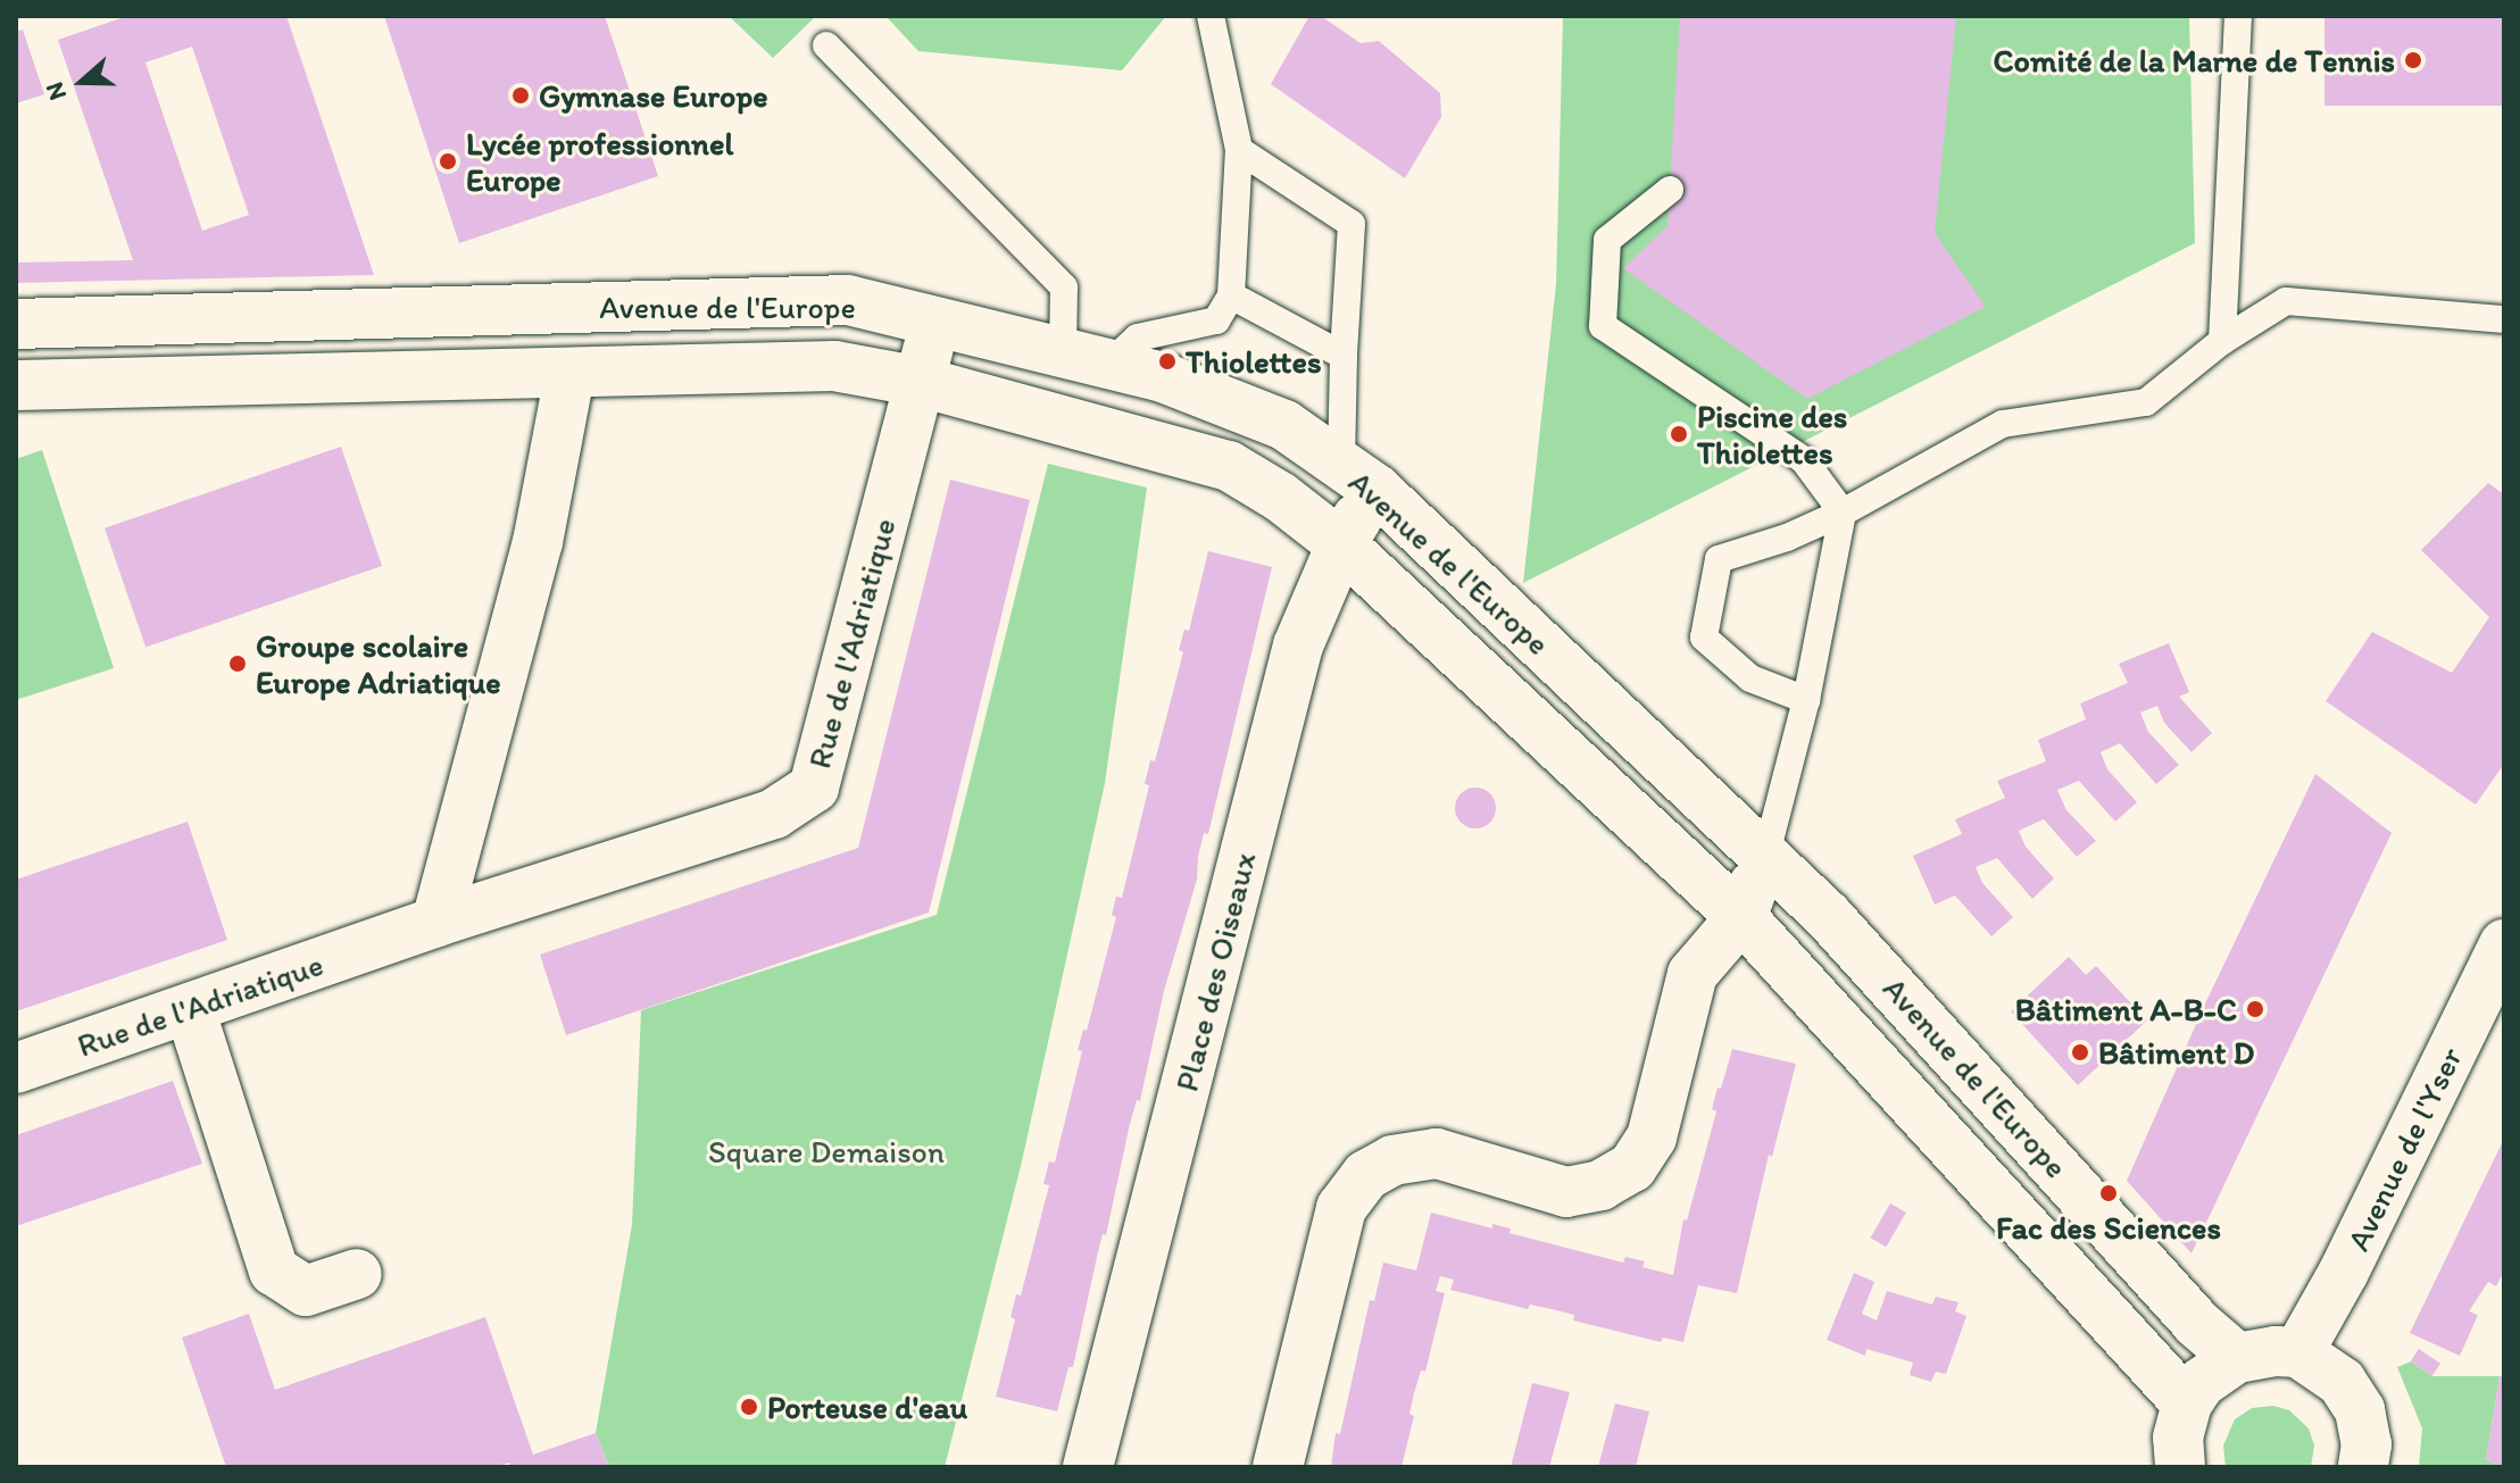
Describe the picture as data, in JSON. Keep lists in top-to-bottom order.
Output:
{
  "streets": {
    "street": [
      "Avenue de l'Europe",
      "Rue de l'Adriatique",
      "Place des Oiseaux",
      "Avenue de l'Yser"
    ]
  },
  "crossings": [
    ["Avenue de l'Europe", "Rue de l'Adriatique"],
    ["Avenue de l'Europe", "Place des Oiseaux"]
  ],
  "parks": ["Square Demaison"],
  "places": [
    "Comité de la Marne de Tennis",
    "Gymnase Europe",
    "Lycée professionnel Europe",
    "Thiolettes",
    "Piscine des Thiolettes",
    "Groupe scolaire Europe Adriatique",
    "Bâtiment A-B-C",
    "Bâtiment D",
    "Fac des Sciences",
    "Porteuse d'eau"
  ],
  "north": "left"
}
